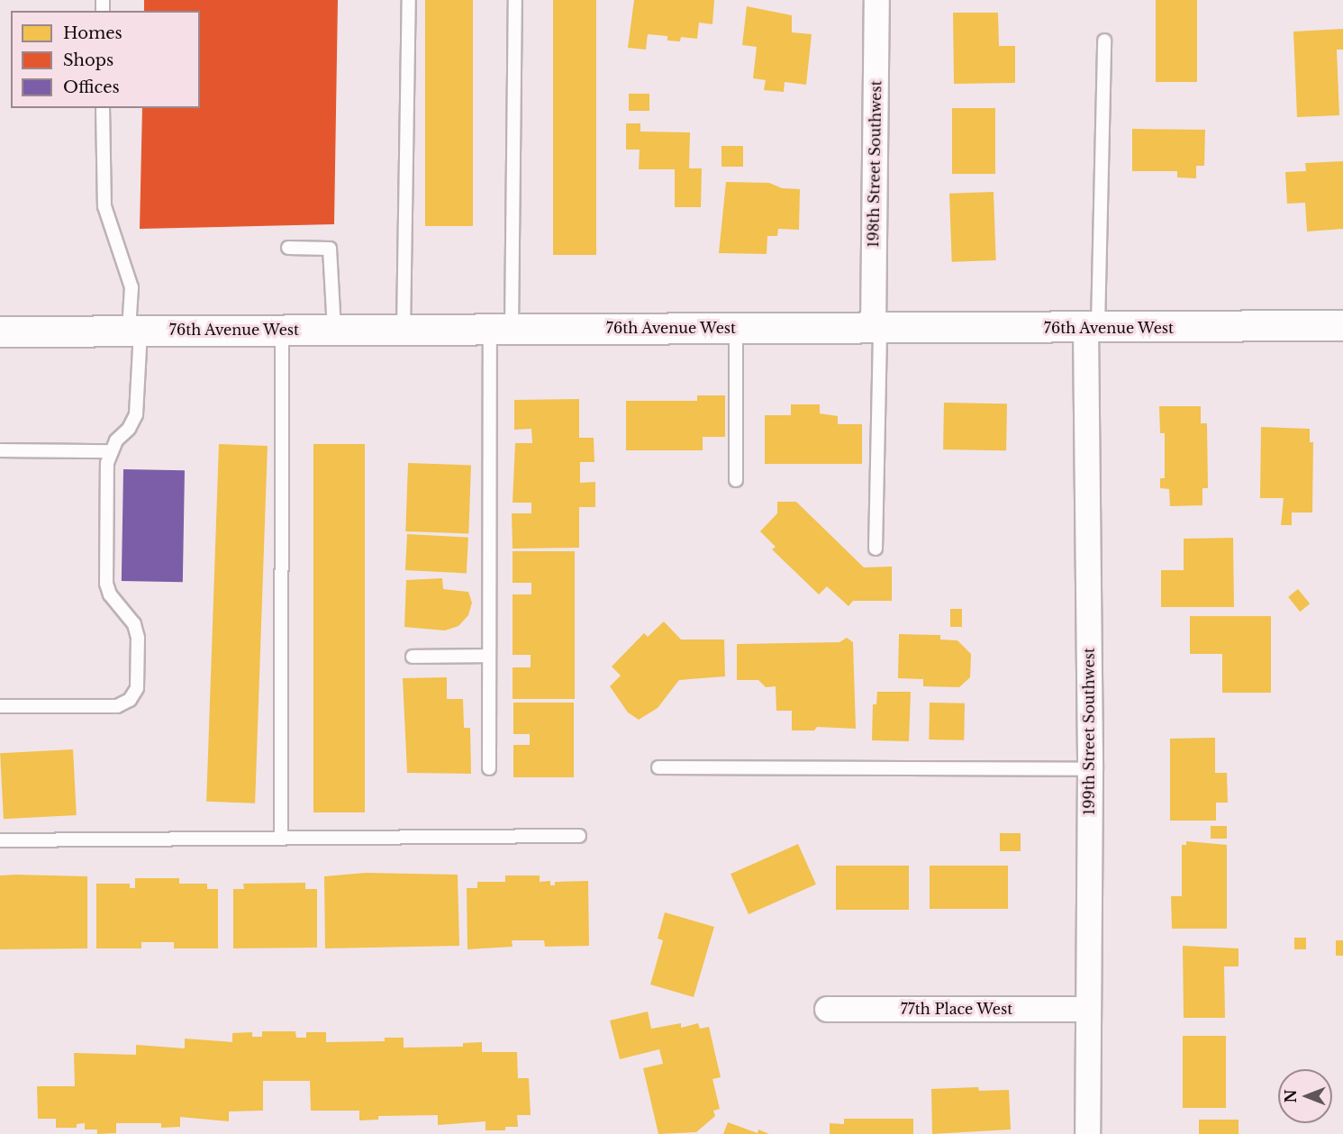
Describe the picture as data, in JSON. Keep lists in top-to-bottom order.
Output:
{
  "streets": {
    "street": [
      "198th Street Southwest",
      "76th Avenue West",
      "199th Street Southwest",
      "77th Place West"
    ]
  },
  "crossings": [
    ["198th Street Southwest", "76th Avenue West"],
    ["76th Avenue West", "199th Street Southwest"],
    ["199th Street Southwest", "77th Place West"]
  ],
  "legend": ["Homes", "Shops", "Offices"],
  "north": "left"
}
